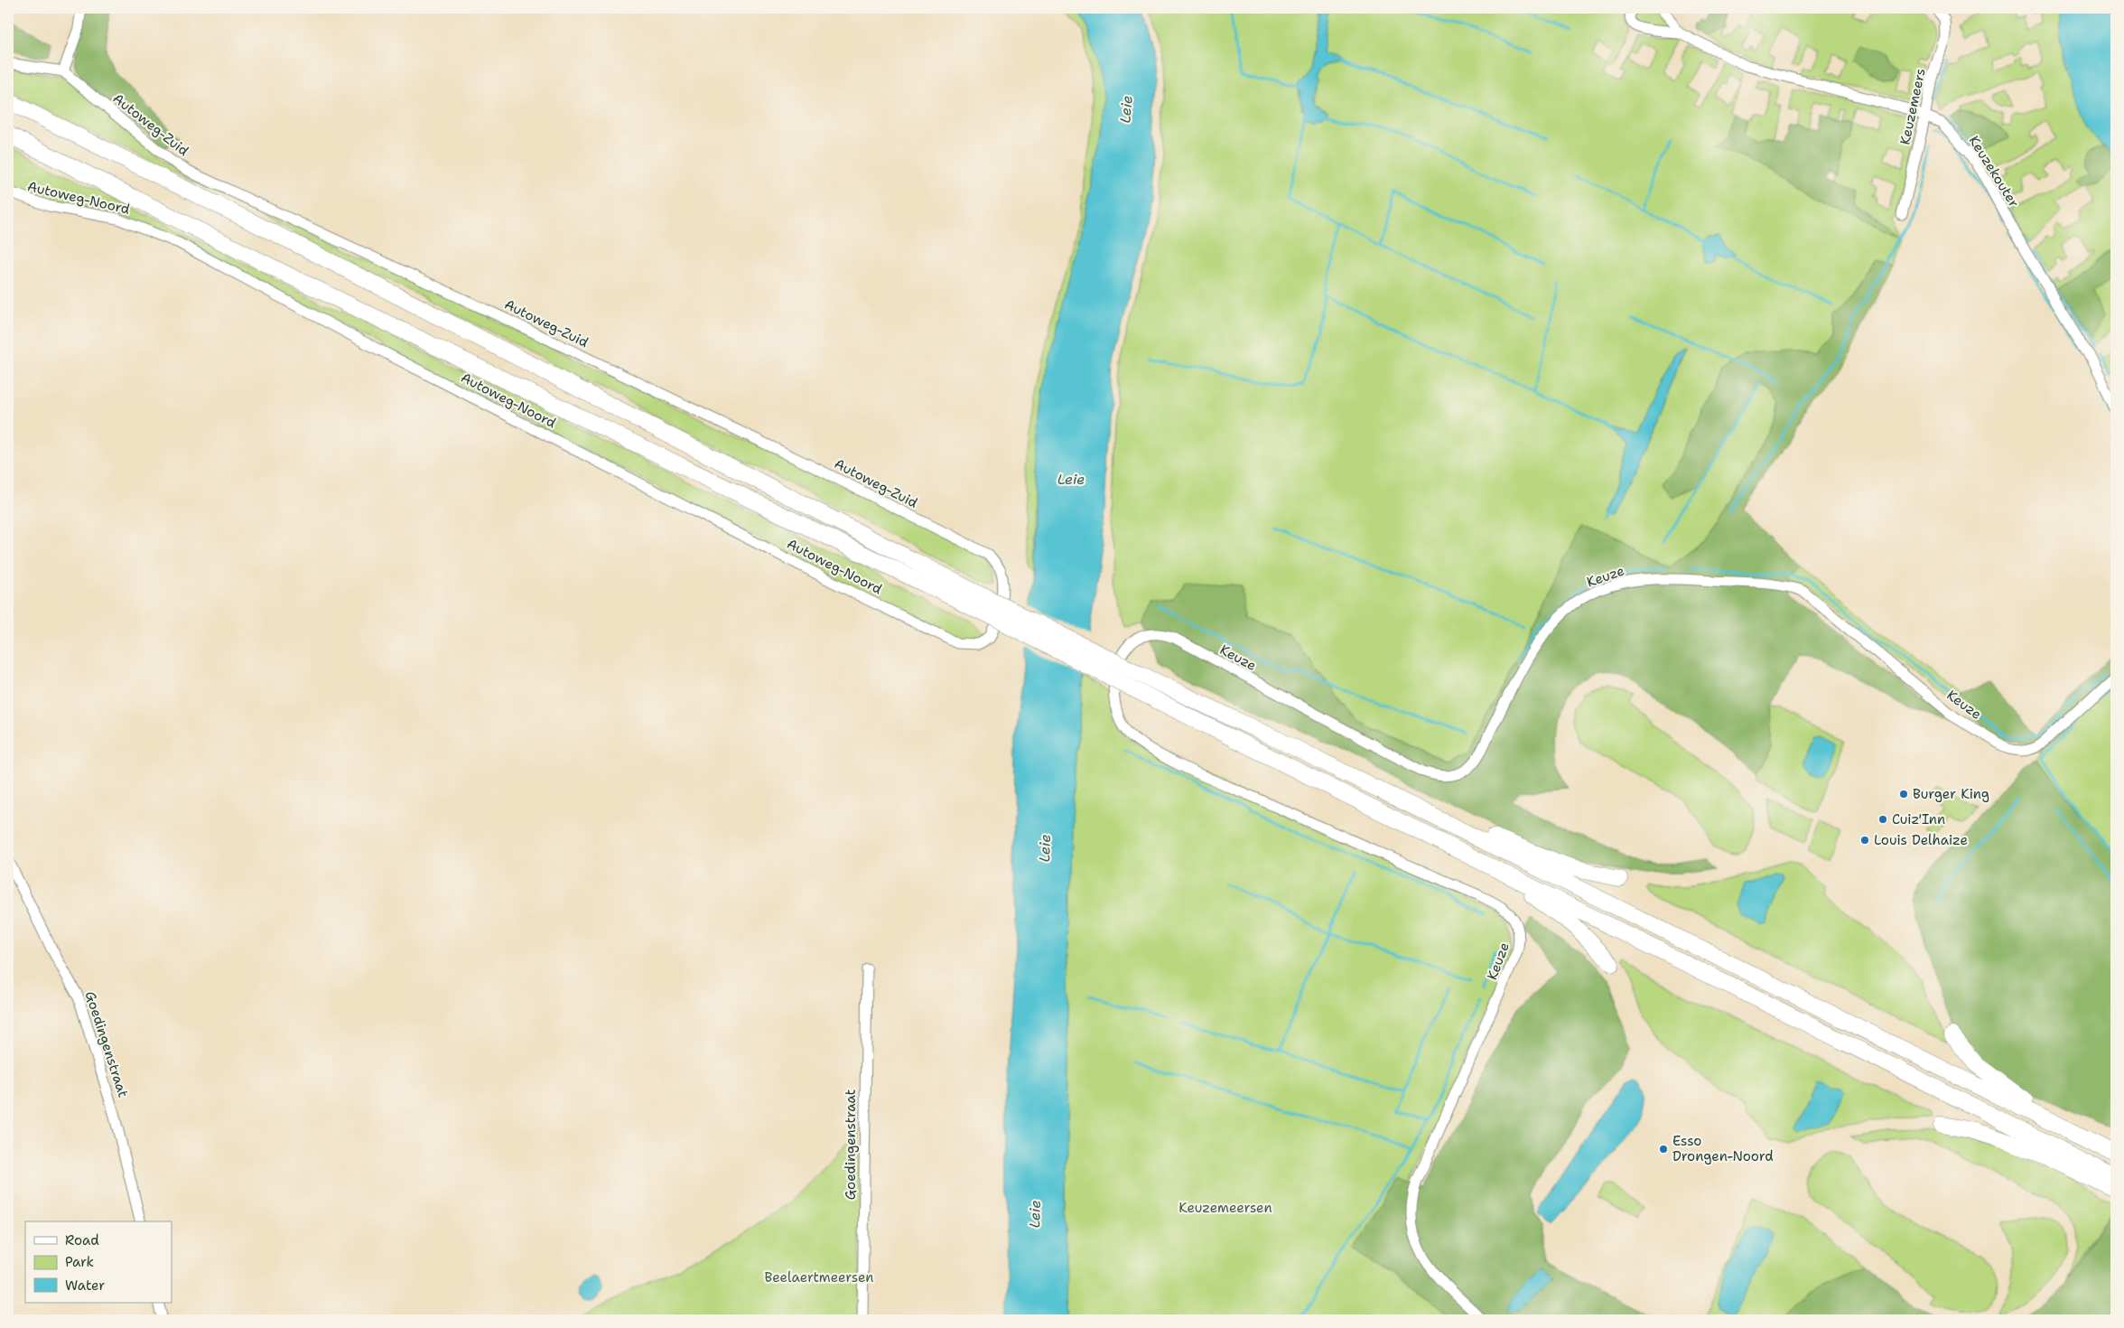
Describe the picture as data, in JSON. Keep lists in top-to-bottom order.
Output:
{
  "streets": {
    "street": [
      "Keuzemeers",
      "Autoweg-Zuid",
      "Keuzekouter",
      "Autoweg-Noord",
      "Keuze",
      "Goedingenstraat"
    ]
  },
  "crossings": [
    ["Keuzemeers", "Keuzekouter"],
    ["Autoweg-Zuid", "Autoweg-Noord"]
  ],
  "water": ["Leie"],
  "parks": ["Keuzemeersen", "Beelaertmeersen"],
  "places": [
    "Burger King",
    "Cuiz'Inn",
    "Louis Delhaize",
    "Esso Drongen-Noord"
  ],
  "legend": ["Road", "Park", "Water"]
}
